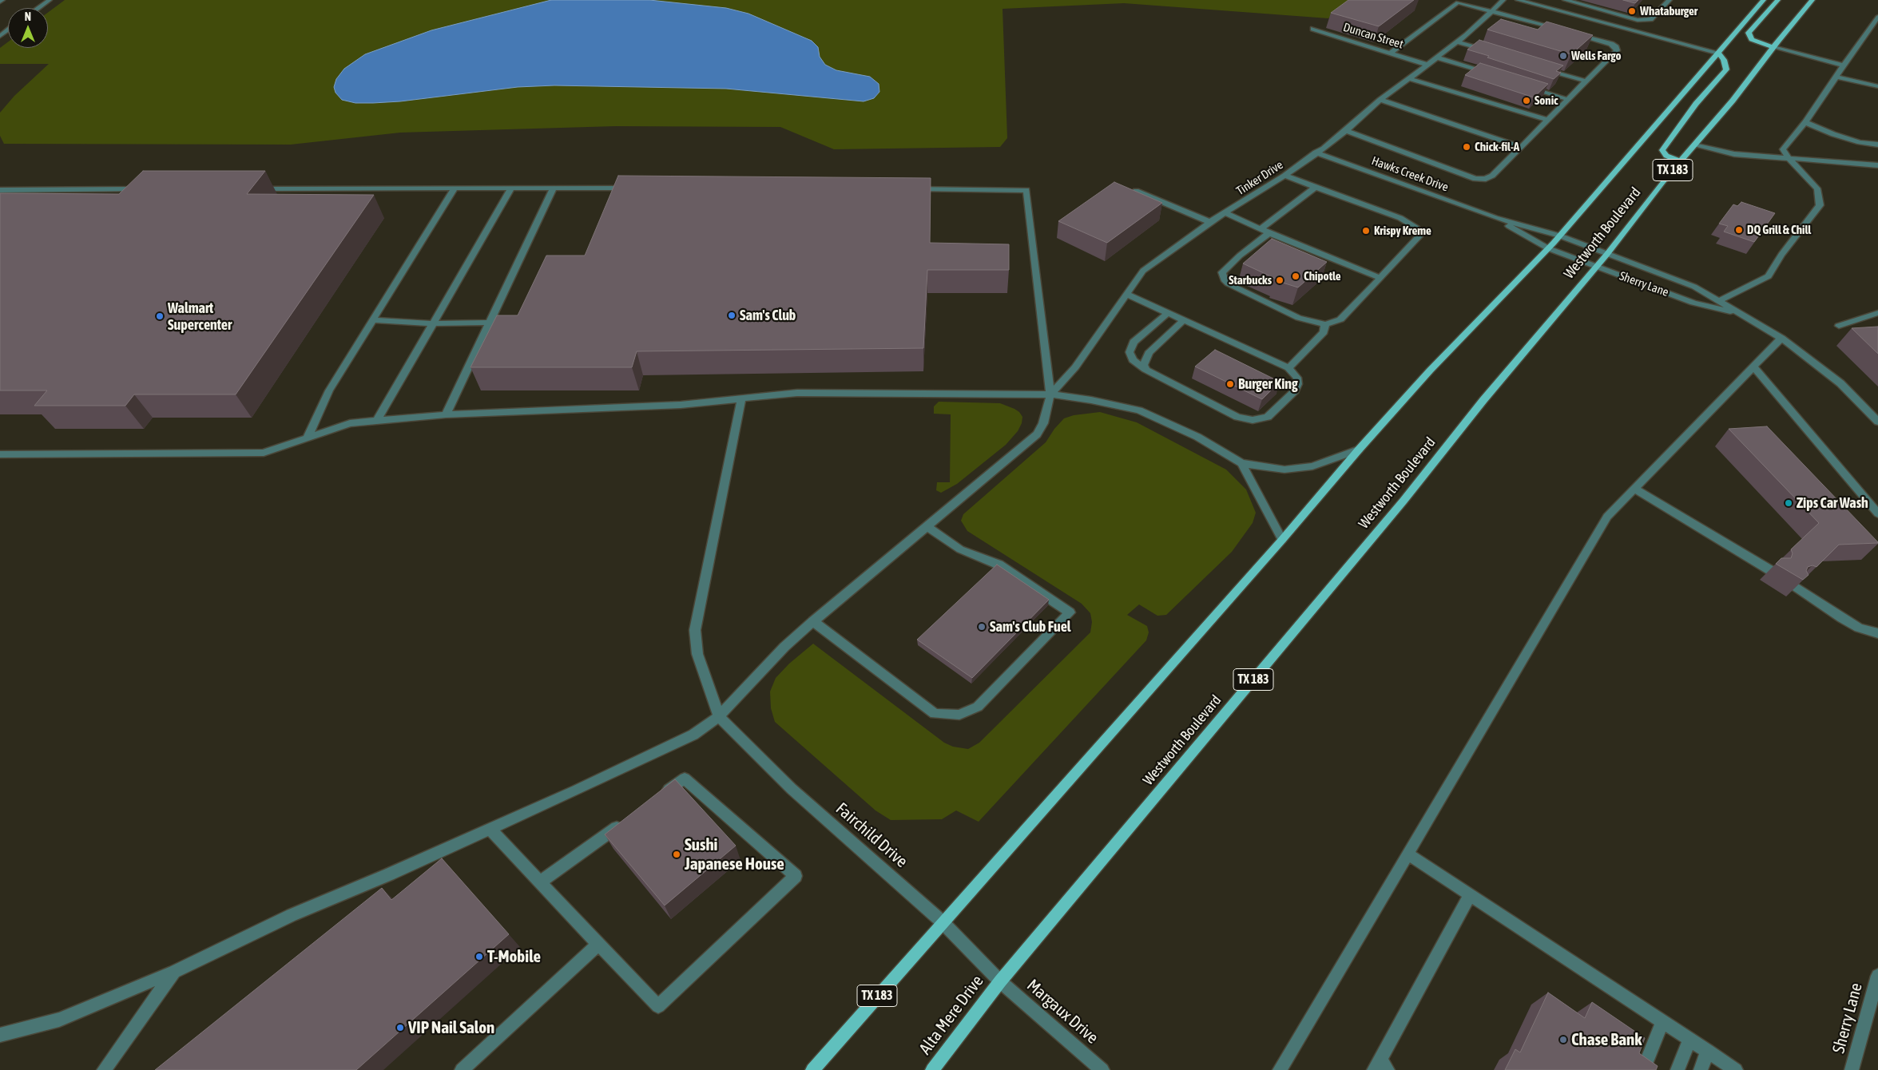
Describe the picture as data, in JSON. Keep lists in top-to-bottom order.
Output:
{
  "streets": {
    "main road": ["TX 183", "Westworth Boulevard", "Alta Mere Drive"],
    "street": [
      "Duncan Street",
      "Hawks Creek Drive",
      "Tinker Drive",
      "Sherry Lane",
      "Fairchild Drive",
      "Margaux Drive"
    ]
  },
  "crossings": [
    ["Duncan Street", "Tinker Drive"],
    ["TX 183", "Westworth Boulevard"],
    ["TX 183", "Fairchild Drive"],
    ["Hawks Creek Drive", "Tinker Drive"],
    ["Hawks Creek Drive", "Westworth Boulevard"],
    ["Hawks Creek Drive", "Sherry Lane"],
    ["Westworth Boulevard", "Sherry Lane"],
    ["Westworth Boulevard", "Fairchild Drive"],
    ["Westworth Boulevard", "Margaux Drive"],
    ["Westworth Boulevard", "Alta Mere Drive"],
    ["Fairchild Drive", "Margaux Drive"],
    ["Fairchild Drive", "Alta Mere Drive"],
    ["Margaux Drive", "Alta Mere Drive"]
  ],
  "places": [
    "Whataburger",
    "Wells Fargo",
    "Sonic",
    "Chick-fil-A",
    "DQ Grill & Chill",
    "Krispy Kreme",
    "Chipotle",
    "Starbucks",
    "Sam's Club",
    "Walmart Supercenter",
    "Burger King",
    "Zips Car Wash",
    "Sam's Club Fuel",
    "Sushi Japanese House",
    "T-Mobile",
    "VIP Nail Salon",
    "Chase Bank"
  ],
  "north": "top"
}
